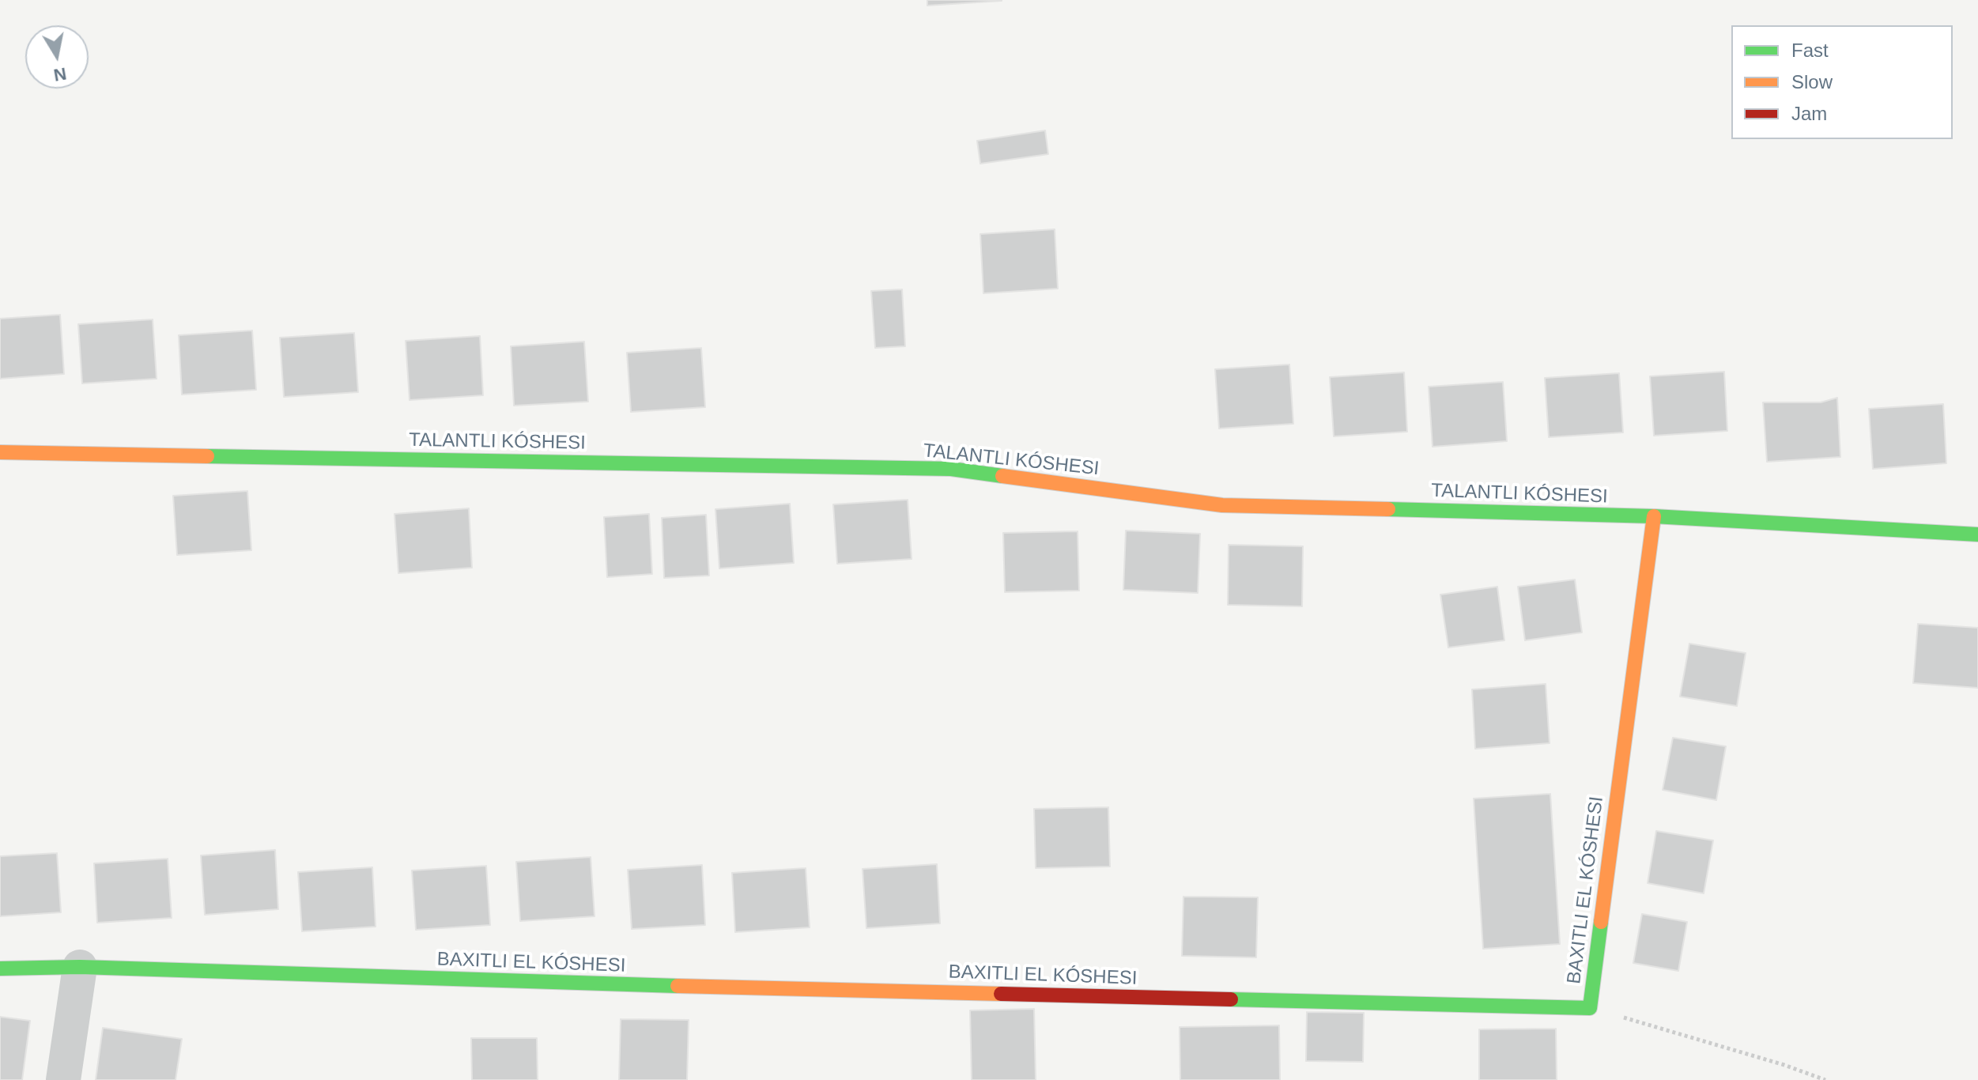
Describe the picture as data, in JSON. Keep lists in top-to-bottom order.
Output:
{
  "legend": ["Fast", "Slow", "Jam"],
  "north": "bottom"
}
